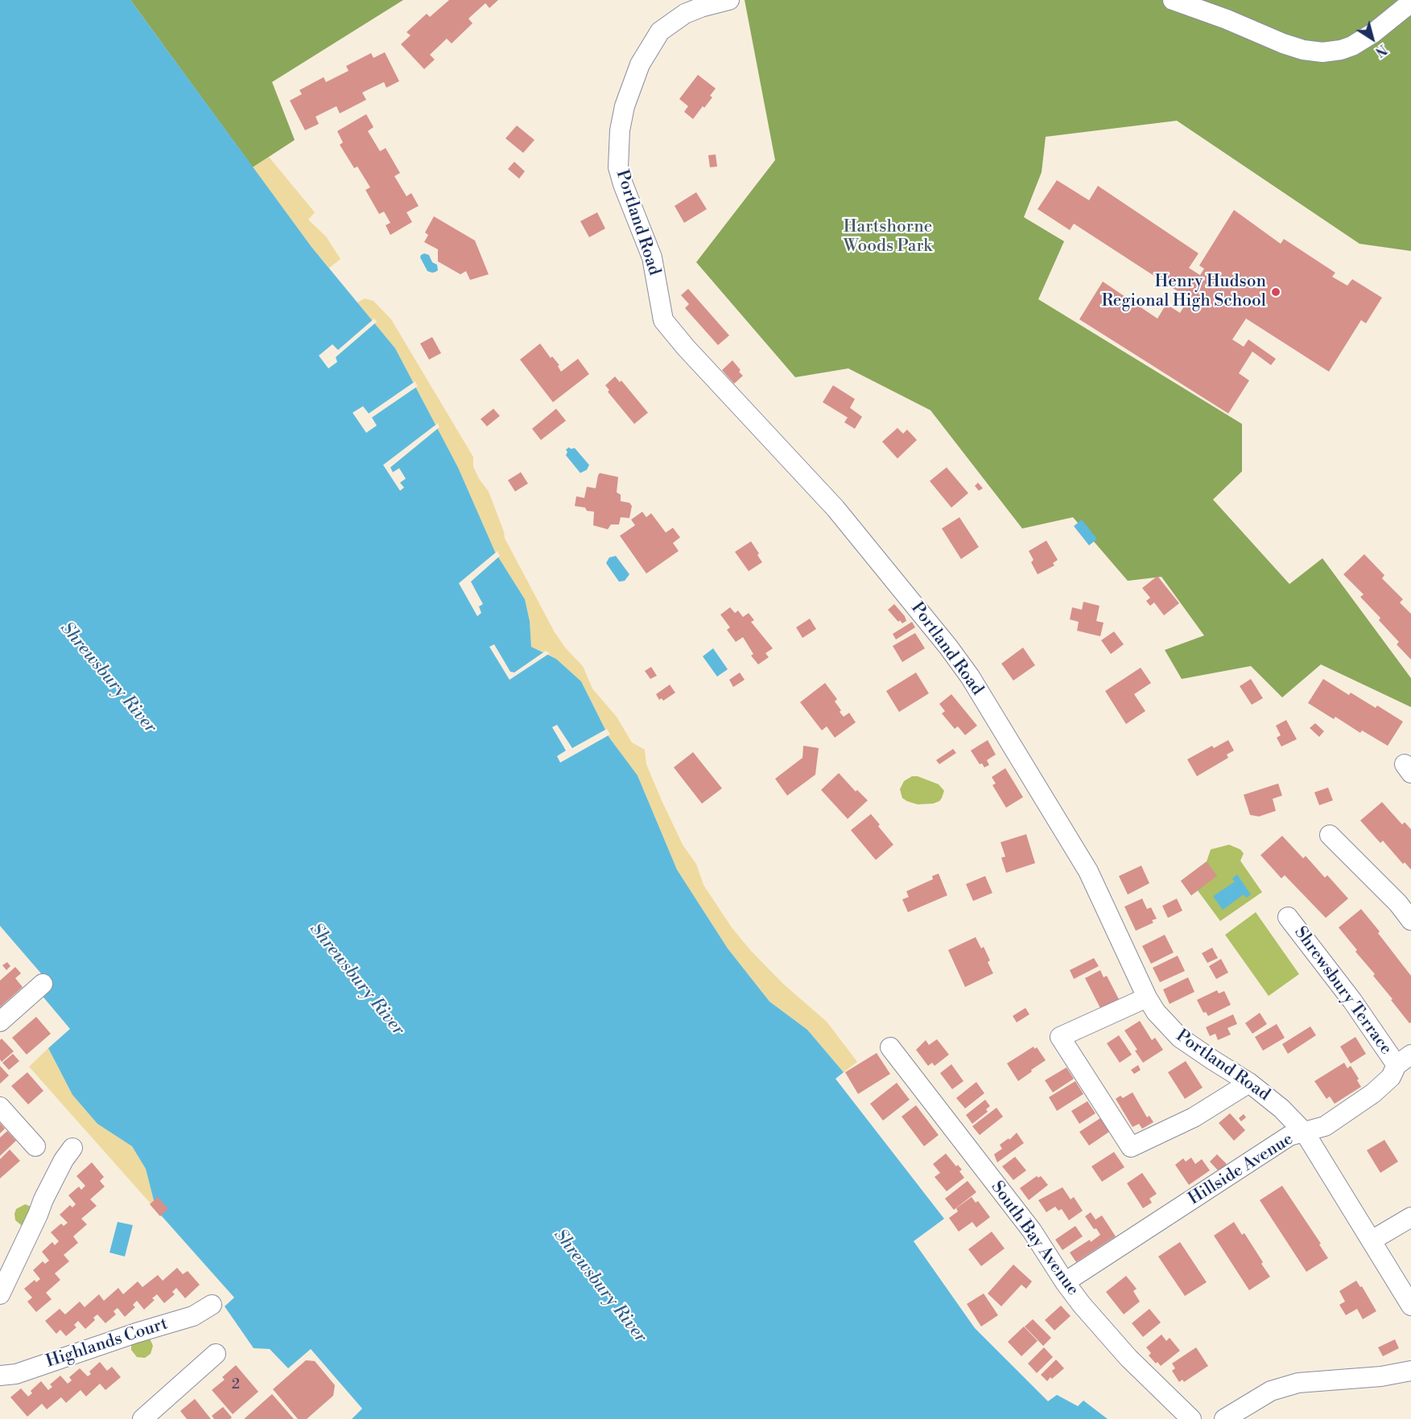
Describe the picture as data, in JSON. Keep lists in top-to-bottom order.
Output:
{
  "streets": {
    "street": [
      "Portland Road",
      "Shrewsbury Terrace",
      "Hillside Avenue",
      "South Bay Avenue",
      "Highlands Court"
    ]
  },
  "crossings": [
    ["Portland Road", "Hillside Avenue"],
    ["Shrewsbury Terrace", "Hillside Avenue"],
    ["Hillside Avenue", "South Bay Avenue"]
  ],
  "water": ["Shrewsbury River"],
  "parks": ["Hartshorne Woods Park"],
  "places": ["Henry Hudson Regional High School"],
  "house_numbers": ["2"],
  "north": "bottom right"
}
